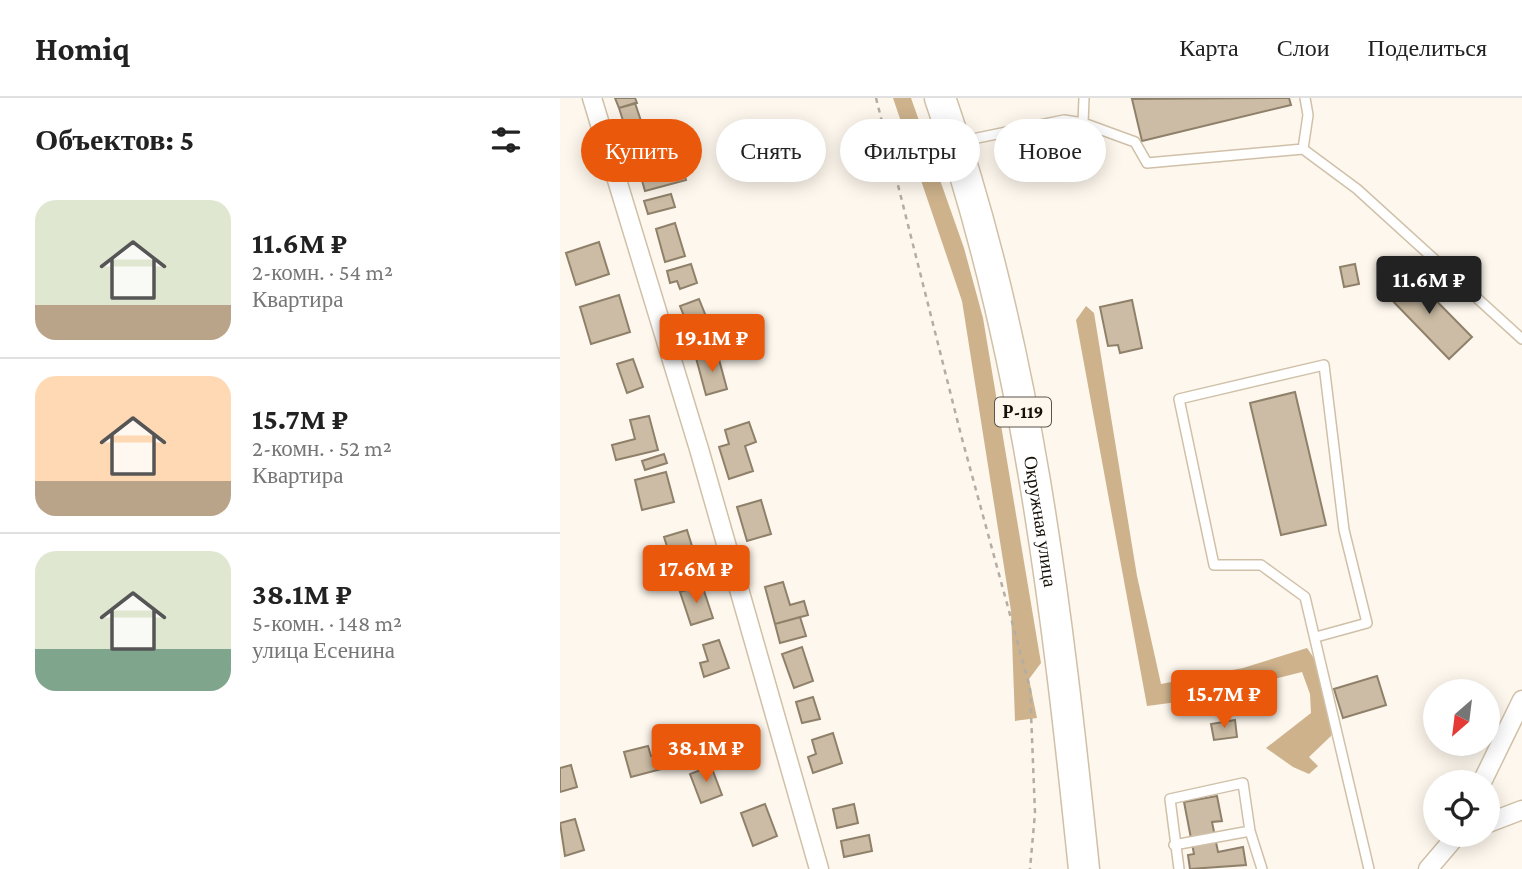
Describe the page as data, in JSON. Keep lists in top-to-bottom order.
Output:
{
  "streets": {
    "highway": ["Р-119", "Окружная улица"]
  },
  "north": "bottom left",
  "page": {
    "header": "Homiq",
    "nav": ["Карта", "Слои", "Поделиться"],
    "heading": "Объектов: 5",
    "chip": [
      "Купить",
      "Снять",
      "Фильтры",
      "Новое"
    ],
    "list": [
      {
        "name": "11.6M ₽",
        "note": "2-комн. · 54 m² · Квартира"
      },
      {
        "name": "15.7M ₽",
        "note": "2-комн. · 52 m² · Квартира"
      },
      {
        "name": "38.1M ₽",
        "note": "5-комн. · 148 m² · улица Есенина"
      }
    ],
    "price": [
      "11.6M ₽",
      "19.1M ₽",
      "17.6M ₽",
      "15.7M ₽",
      "38.1M ₽"
    ]
  }
}
